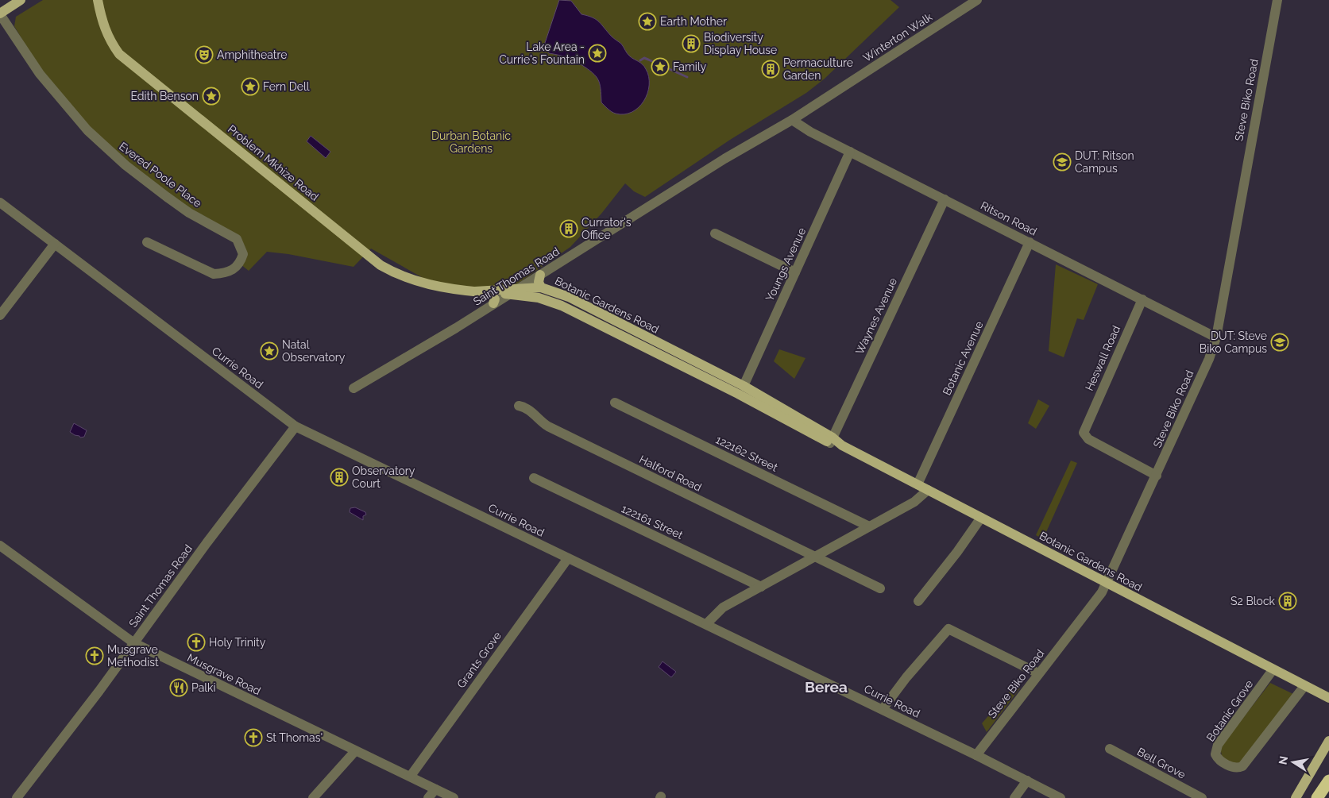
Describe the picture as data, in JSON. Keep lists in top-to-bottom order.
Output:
{
  "streets": {
    "main road": ["Problem Mkhize Road", "Botanic Gardens Road"],
    "street": [
      "Winterton Walk",
      "Steve Biko Road",
      "Evered Poole Place",
      "Ritson Road",
      "Youngs Avenue",
      "Saint Thomas Road",
      "Waynes Avenue",
      "Botanic Avenue",
      "Heswall Road",
      "Currie Road",
      "122162 Street",
      "Halford Road",
      "122161 Street",
      "Grants Grove",
      "Musgrave Road",
      "Botanic Grove",
      "Bell Grove"
    ]
  },
  "crossings": [
    ["Winterton Walk", "Ritson Road"],
    ["Winterton Walk", "Saint Thomas Road"],
    ["Steve Biko Road", "Ritson Road"],
    ["Steve Biko Road", "Botanic Gardens Road"],
    ["Steve Biko Road", "Heswall Road"],
    ["Steve Biko Road", "Currie Road"],
    ["Problem Mkhize Road", "Botanic Gardens Road"],
    ["Ritson Road", "Youngs Avenue"],
    ["Ritson Road", "Saint Thomas Road"],
    ["Ritson Road", "Waynes Avenue"],
    ["Ritson Road", "Botanic Avenue"],
    ["Ritson Road", "Heswall Road"],
    ["Youngs Avenue", "Botanic Gardens Road"],
    ["Saint Thomas Road", "Botanic Gardens Road"],
    ["Saint Thomas Road", "Currie Road"],
    ["Saint Thomas Road", "Musgrave Road"],
    ["Botanic Gardens Road", "Waynes Avenue"],
    ["Botanic Gardens Road", "Botanic Avenue"],
    ["Botanic Gardens Road", "Botanic Grove"],
    ["Currie Road", "Grants Grove"],
    ["Grants Grove", "Musgrave Road"]
  ],
  "districts": ["Berea"],
  "parks": ["Durban Botanic Gardens"],
  "places": {
    "place": [
      "Earth Mother",
      "Lake Area - Currie's Fountain",
      "Family",
      "Fern Dell",
      "Edith Benson",
      "Natal Observatory"
    ],
    "building": [
      "Biodiversity Display House",
      "Permaculture Garden",
      "Currator's Office",
      "Observatory Court",
      "S2 Block"
    ],
    "theatre": ["Amphitheatre"],
    "school or university": ["DUT: Ritson Campus", "DUT: Steve Biko Campus"],
    "church": ["Holy Trinity", "Musgrave Methodist", "St Thomas'"],
    "restaurant": ["Palki"]
  },
  "north": "left"
}
